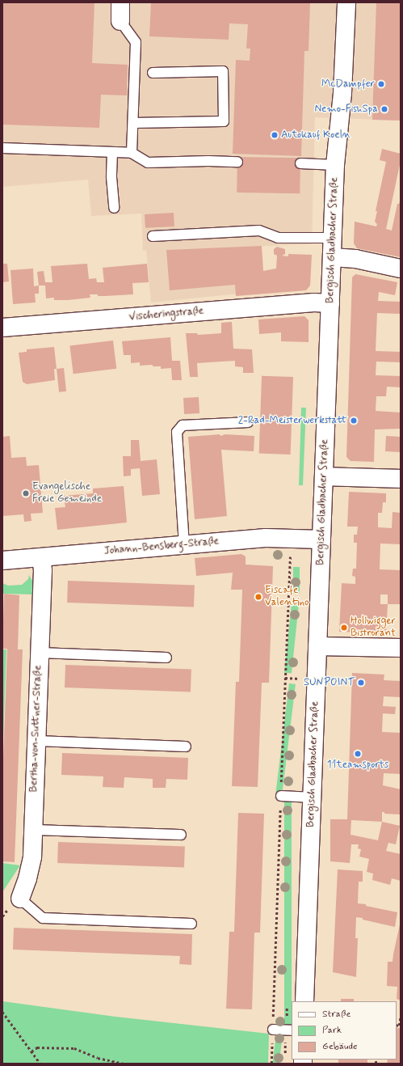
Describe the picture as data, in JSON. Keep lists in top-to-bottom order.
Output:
{
  "streets": {
    "street": [
      "Bergisch Gladbacher Straße",
      "Vischeringstraße",
      "Johann-Bensberg-Straße",
      "Bertha-von-Suttner-Straße"
    ]
  },
  "crossings": [
    ["Bergisch Gladbacher Straße", "Vischeringstraße"],
    ["Bergisch Gladbacher Straße", "Johann-Bensberg-Straße"],
    ["Johann-Bensberg-Straße", "Bertha-von-Suttner-Straße"]
  ],
  "places": [
    "McDampfer",
    "Nemo-FishSpa",
    "Autokauf Koeln",
    "2-Rad-Meisterwerkstatt",
    "Evangelische Freie Gemeinde",
    "Eiscafe Valentino",
    "Hollwigger Bistrorant",
    "SUNPOINT",
    "11teamsports"
  ],
  "legend": ["Straße", "Park", "Gebäude"]
}
